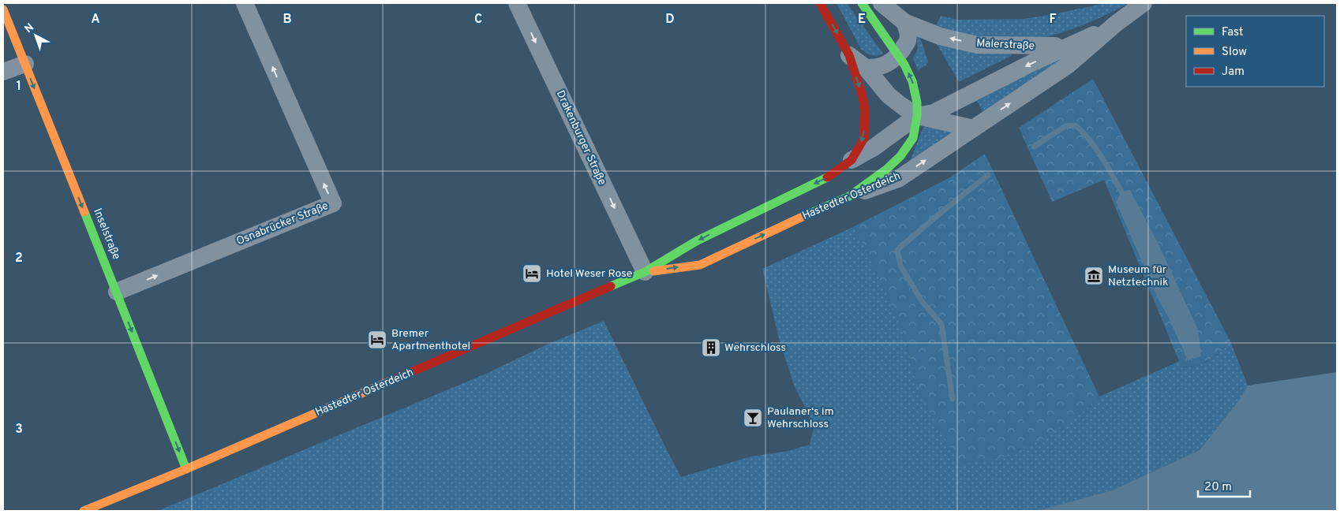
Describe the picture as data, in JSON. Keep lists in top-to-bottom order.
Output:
{
  "streets": {
    "main road": ["Hastedter Osterdeich", "Inselstraße"],
    "street": ["Malerstraße", "Drakenburger Straße", "Osnabrücker Straße"]
  },
  "crossings": [
    ["Malerstraße", "Hastedter Osterdeich"],
    ["Drakenburger Straße", "Hastedter Osterdeich"],
    ["Hastedter Osterdeich", "Inselstraße"],
    ["Osnabrücker Straße", "Inselstraße"]
  ],
  "one_way": ["Drakenburger Straße", "Inselstraße"],
  "places": {
    "hotel": ["Hotel Weser Rose", "Bremer Apartmenthotel"],
    "museum": ["Museum für Netztechnik"],
    "building": ["Wehrschloss"],
    "bar": ["Paulaner‘s im Wehrschloss"]
  },
  "legend": ["Fast", "Slow", "Jam"],
  "scale_bar": "20 m",
  "north": "top left",
  "grid": {
    "columns": [
      "A",
      "B",
      "C",
      "D",
      "E",
      "F"
    ],
    "rows": ["1", "2", "3"]
  }
}
